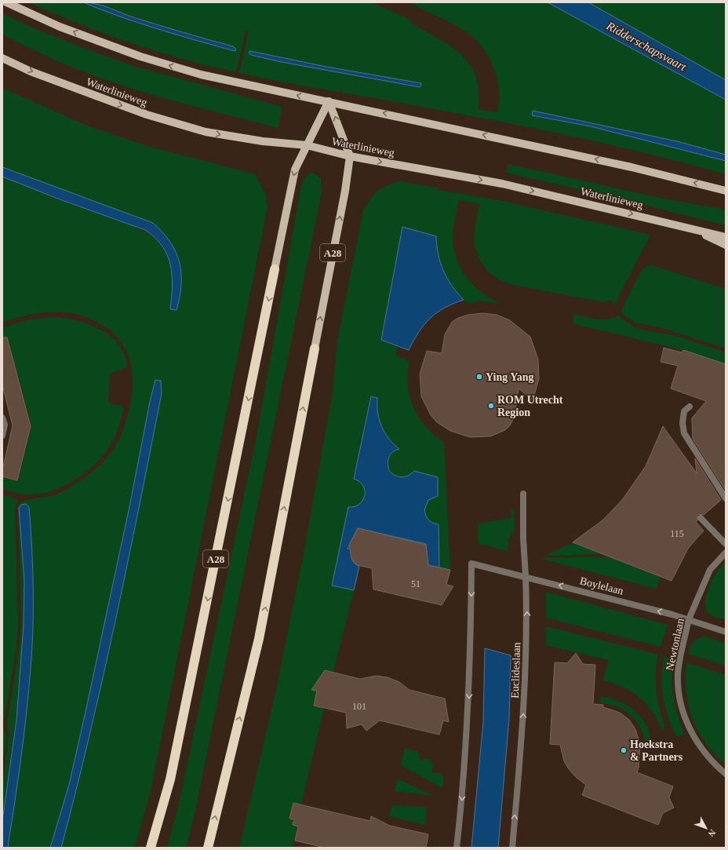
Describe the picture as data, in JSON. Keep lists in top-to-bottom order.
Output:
{
  "streets": {
    "highway": ["A28"],
    "main road": ["Waterlinieweg"],
    "street": ["Boylelaan", "Newtonlaan", "Euclideslaan"]
  },
  "crossings": [
    ["Waterlinieweg", "A28"],
    ["Boylelaan", "Newtonlaan"],
    ["Boylelaan", "Euclideslaan"]
  ],
  "one_way": ["Euclideslaan"],
  "water": ["Ridderschapsvaart"],
  "places": ["Ying Yang", "ROM Utrecht Region", "Hoekstra & Partners"],
  "house_numbers": ["115", "51", "101"],
  "north": "bottom right"
}
